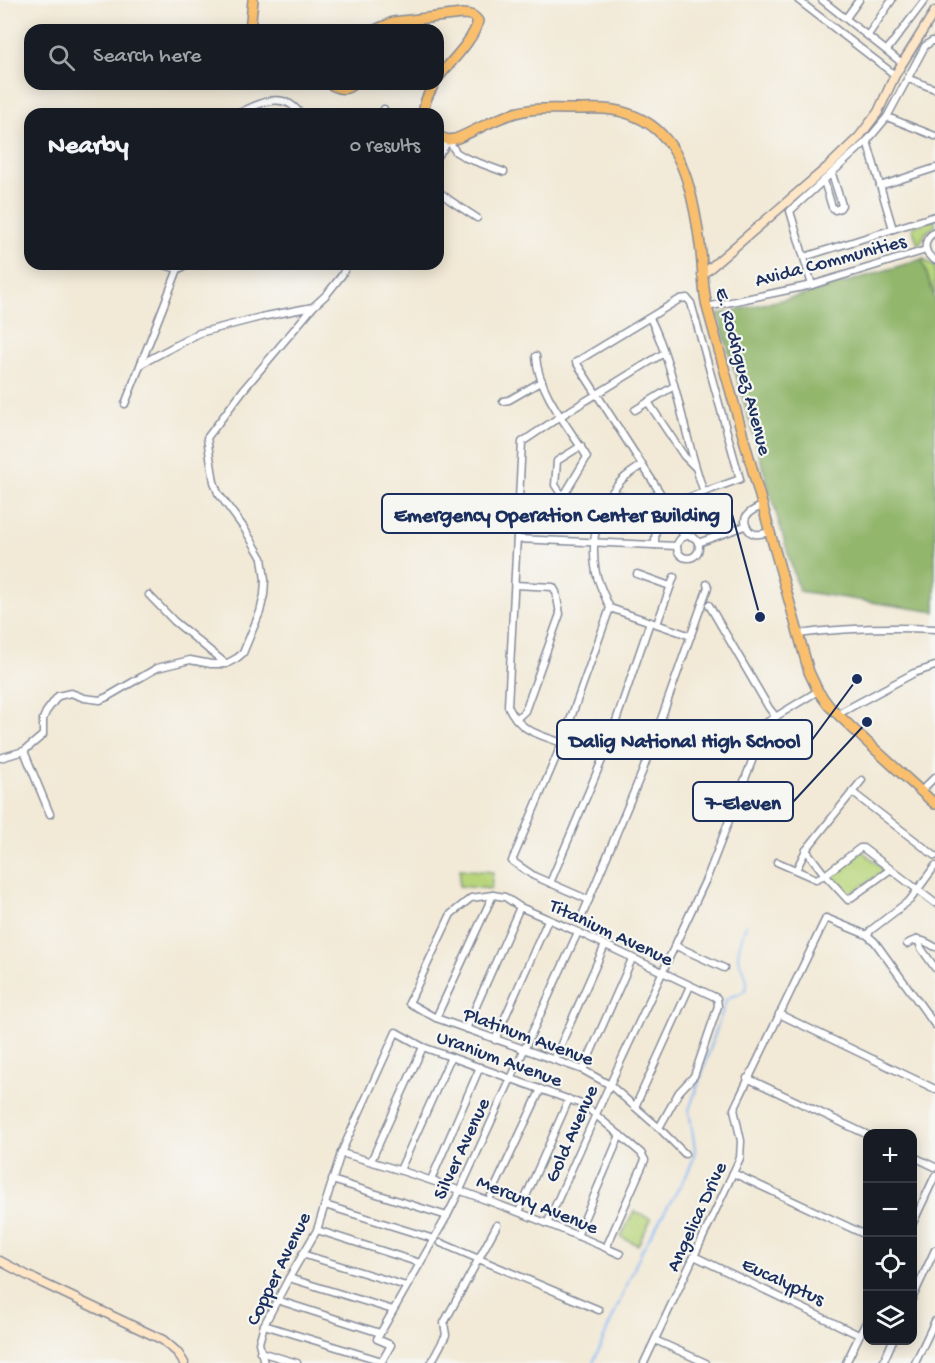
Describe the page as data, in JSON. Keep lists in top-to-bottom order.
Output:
{
  "streets": {
    "main road": ["E. Rodriguez Avenue"],
    "street": [
      "Avida Communities",
      "Titanium Avenue",
      "Platinum Avenue",
      "Uranium Avenue",
      "Gold Avenue",
      "Silver Avenue",
      "Mercury Avenue",
      "Angelica Drive",
      "Copper Avenue",
      "Eucalyptus"
    ]
  },
  "crossings": [
    ["Avida Communities", "E. Rodriguez Avenue"],
    ["Titanium Avenue", "Platinum Avenue"],
    ["Titanium Avenue", "Gold Avenue"],
    ["Titanium Avenue", "Silver Avenue"],
    ["Platinum Avenue", "Gold Avenue"],
    ["Platinum Avenue", "Silver Avenue"],
    ["Uranium Avenue", "Gold Avenue"],
    ["Uranium Avenue", "Silver Avenue"],
    ["Uranium Avenue", "Mercury Avenue"],
    ["Uranium Avenue", "Copper Avenue"],
    ["Gold Avenue", "Mercury Avenue"],
    ["Silver Avenue", "Mercury Avenue"],
    ["Mercury Avenue", "Copper Avenue"],
    ["Angelica Drive", "Eucalyptus"]
  ],
  "places": ["Emergency Operation Center Building", "Dalig National High School", "7-Eleven"],
  "page": {
    "search": "Search here",
    "heading": ["Nearby", "0 results"],
    "map_buttons": ["+", "−"]
  }
}
